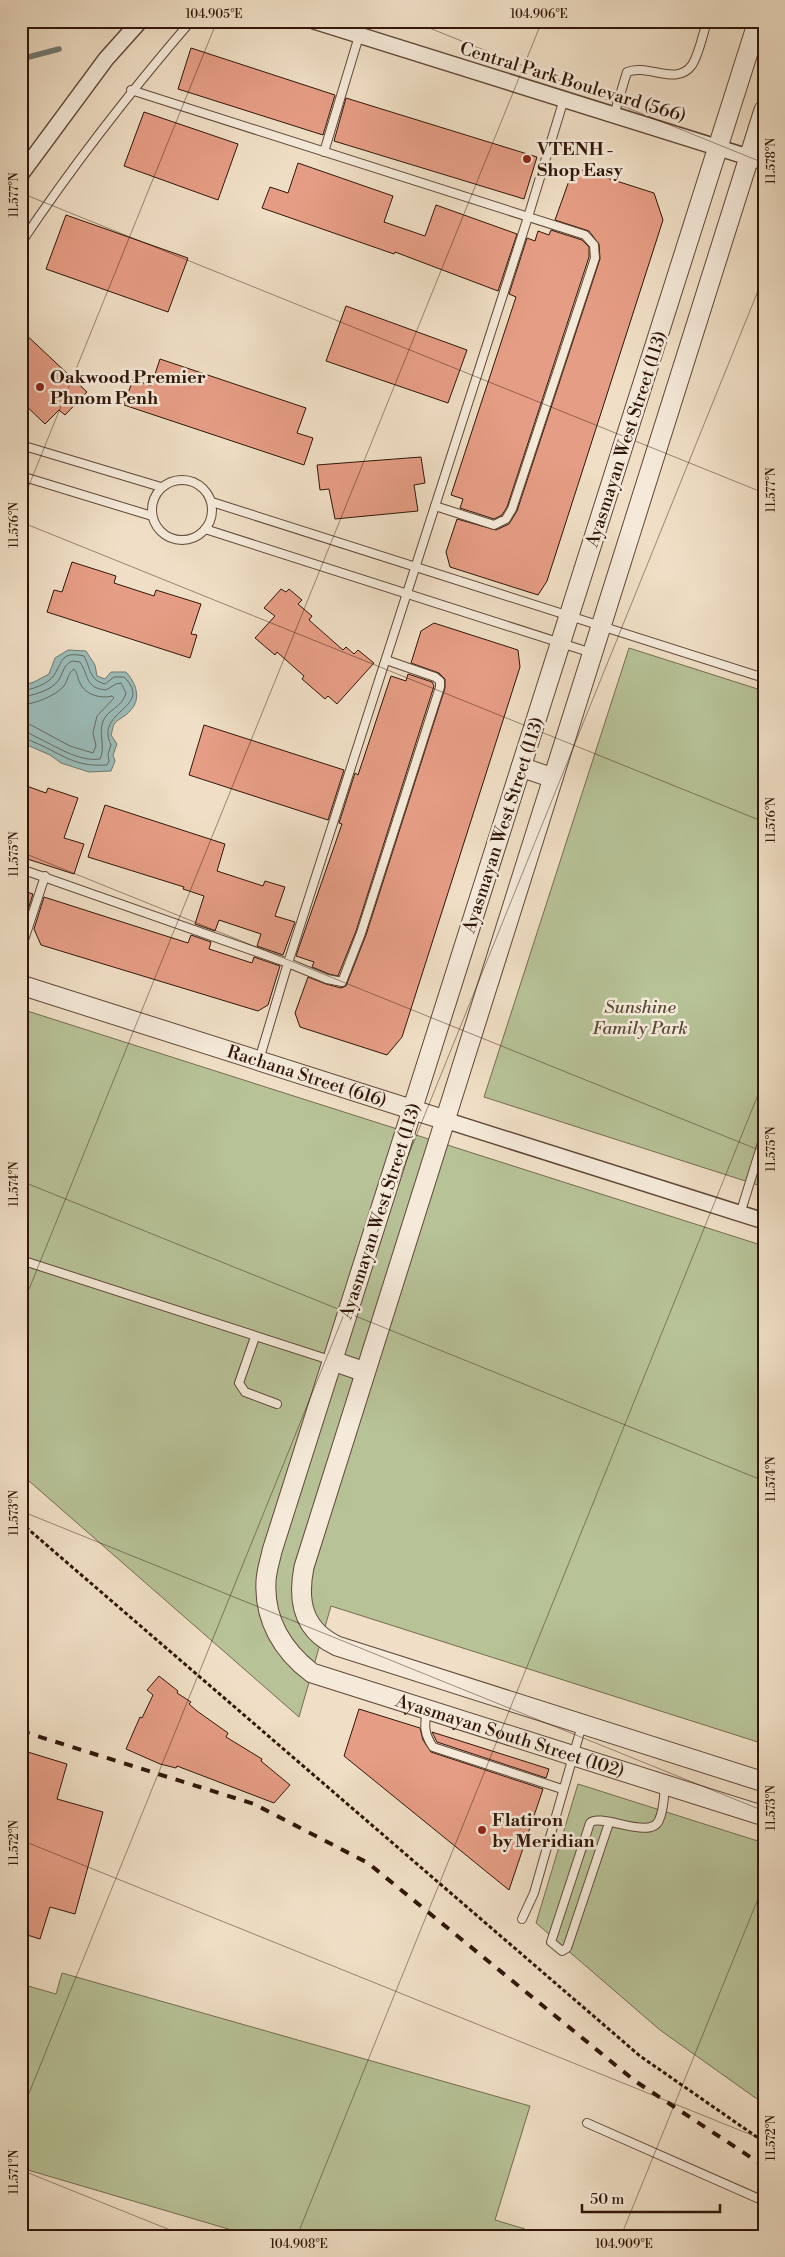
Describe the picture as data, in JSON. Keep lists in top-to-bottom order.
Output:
{
  "streets": {
    "street": [
      "Central Park Boulevard (566)",
      "Ayasmayan West Street (113)",
      "Rachana Street (616)",
      "Ayasmayan South Street (102)"
    ]
  },
  "crossings": [
    ["Central Park Boulevard (566)", "Ayasmayan West Street (113)"],
    ["Ayasmayan West Street (113)", "Rachana Street (616)"],
    ["Ayasmayan West Street (113)", "Ayasmayan South Street (102)"]
  ],
  "parks": ["Sunshine Family Park"],
  "places": ["VTENH - Shop Easy", "Oakwood Premier Phnom Penh", "Flatiron by Meridian"],
  "scale_bar": "50 m",
  "coordinates": [
    "104.905°E",
    "104.906°E",
    "11.578°N",
    "11.577°N",
    "11.576°N",
    "11.575°N",
    "11.574°N",
    "11.573°N",
    "11.572°N",
    "11.571°N",
    "104.908°E",
    "104.909°E"
  ]
}
